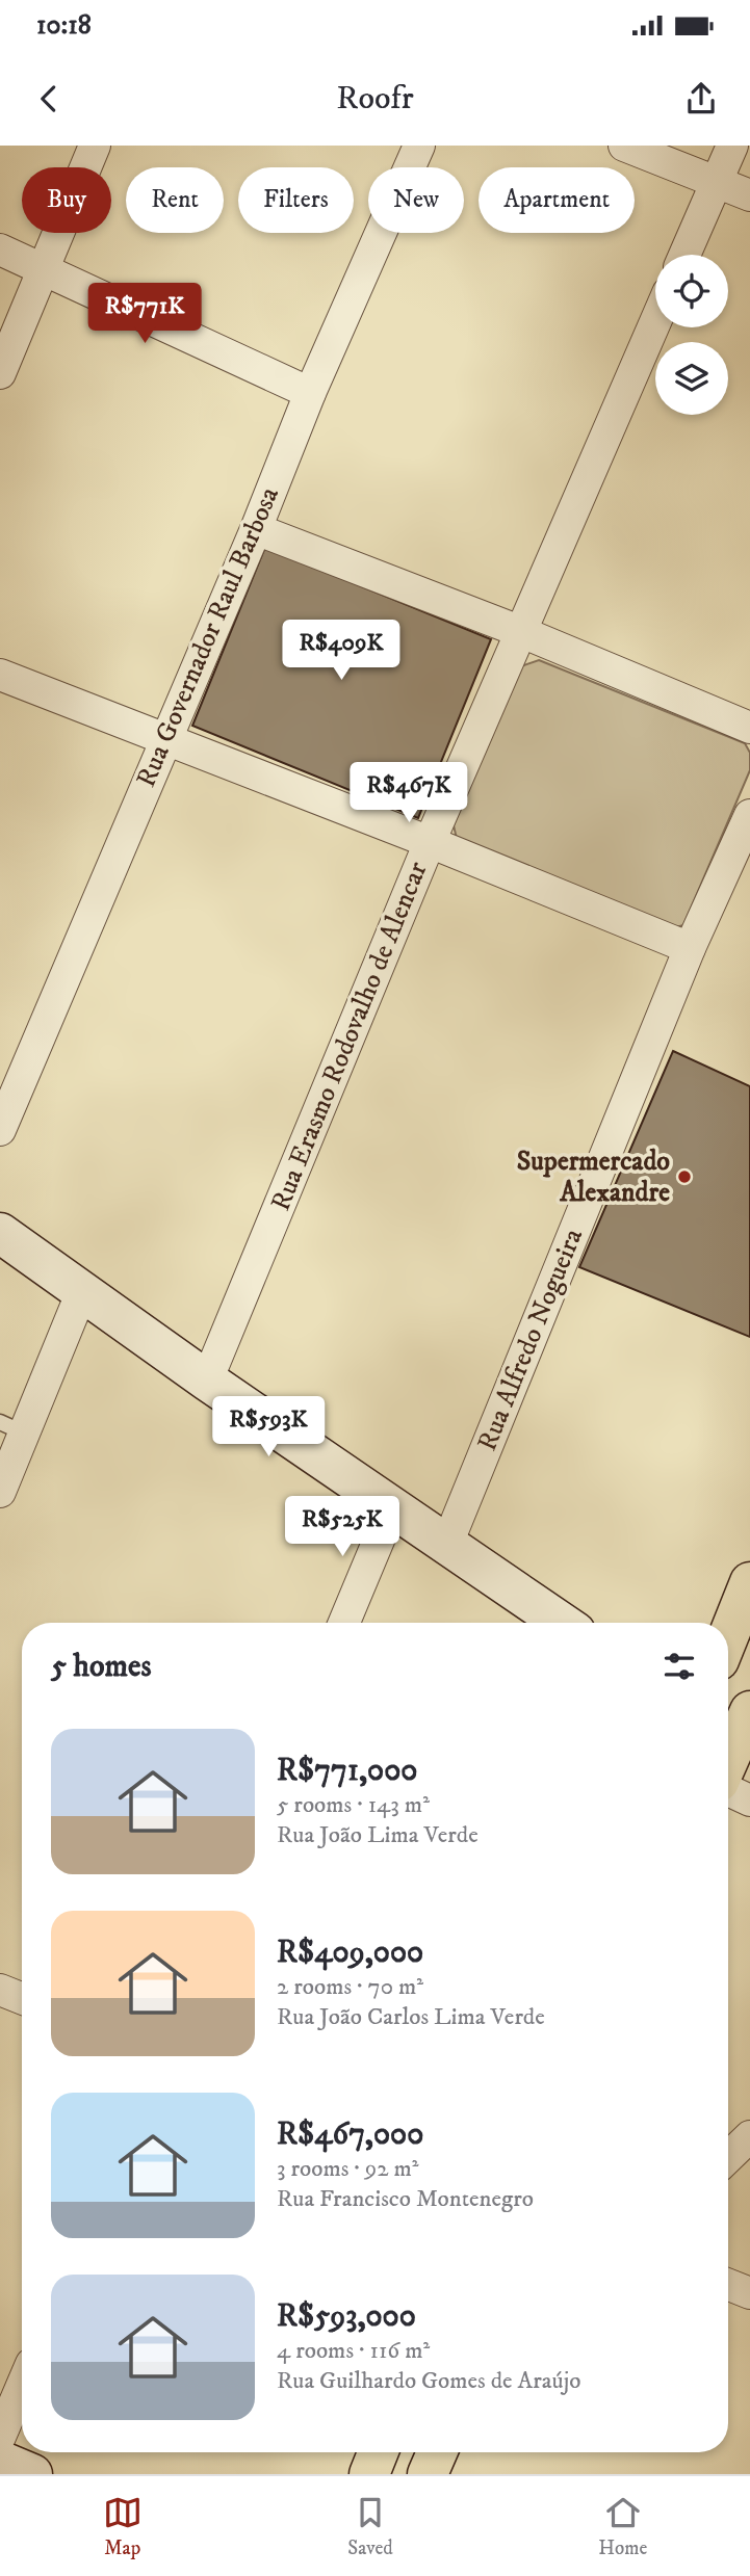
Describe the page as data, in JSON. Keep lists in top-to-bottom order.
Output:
{
  "streets": {
    "street": ["Rua Governador Raul Barbosa", "Rua Erasmo Rodovalho de Alencar", "Rua Alfredo Nogueira"]
  },
  "places": ["Supermercado Alexandre"],
  "page": {
    "status": "10:18",
    "header": "Roofr",
    "chip": [
      "Buy",
      "Rent",
      "Filters",
      "New",
      "Apartment"
    ],
    "price": [
      "R$771K",
      "R$409K",
      "R$467K",
      "R$593K",
      "R$525K"
    ],
    "heading": "5 homes",
    "list": [
      {
        "name": "R$771,000",
        "note": "5 rooms · 143 m² · Rua João Lima Verde"
      },
      {
        "name": "R$409,000",
        "note": "2 rooms · 70 m² · Rua João Carlos Lima Verde"
      },
      {
        "name": "R$467,000",
        "note": "3 rooms · 92 m² · Rua Francisco Montenegro"
      },
      {
        "name": "R$593,000",
        "note": "4 rooms · 116 m² · Rua Guilhardo Gomes de Araújo"
      }
    ],
    "tabs": ["Map", "Saved", "Home"]
  }
}
